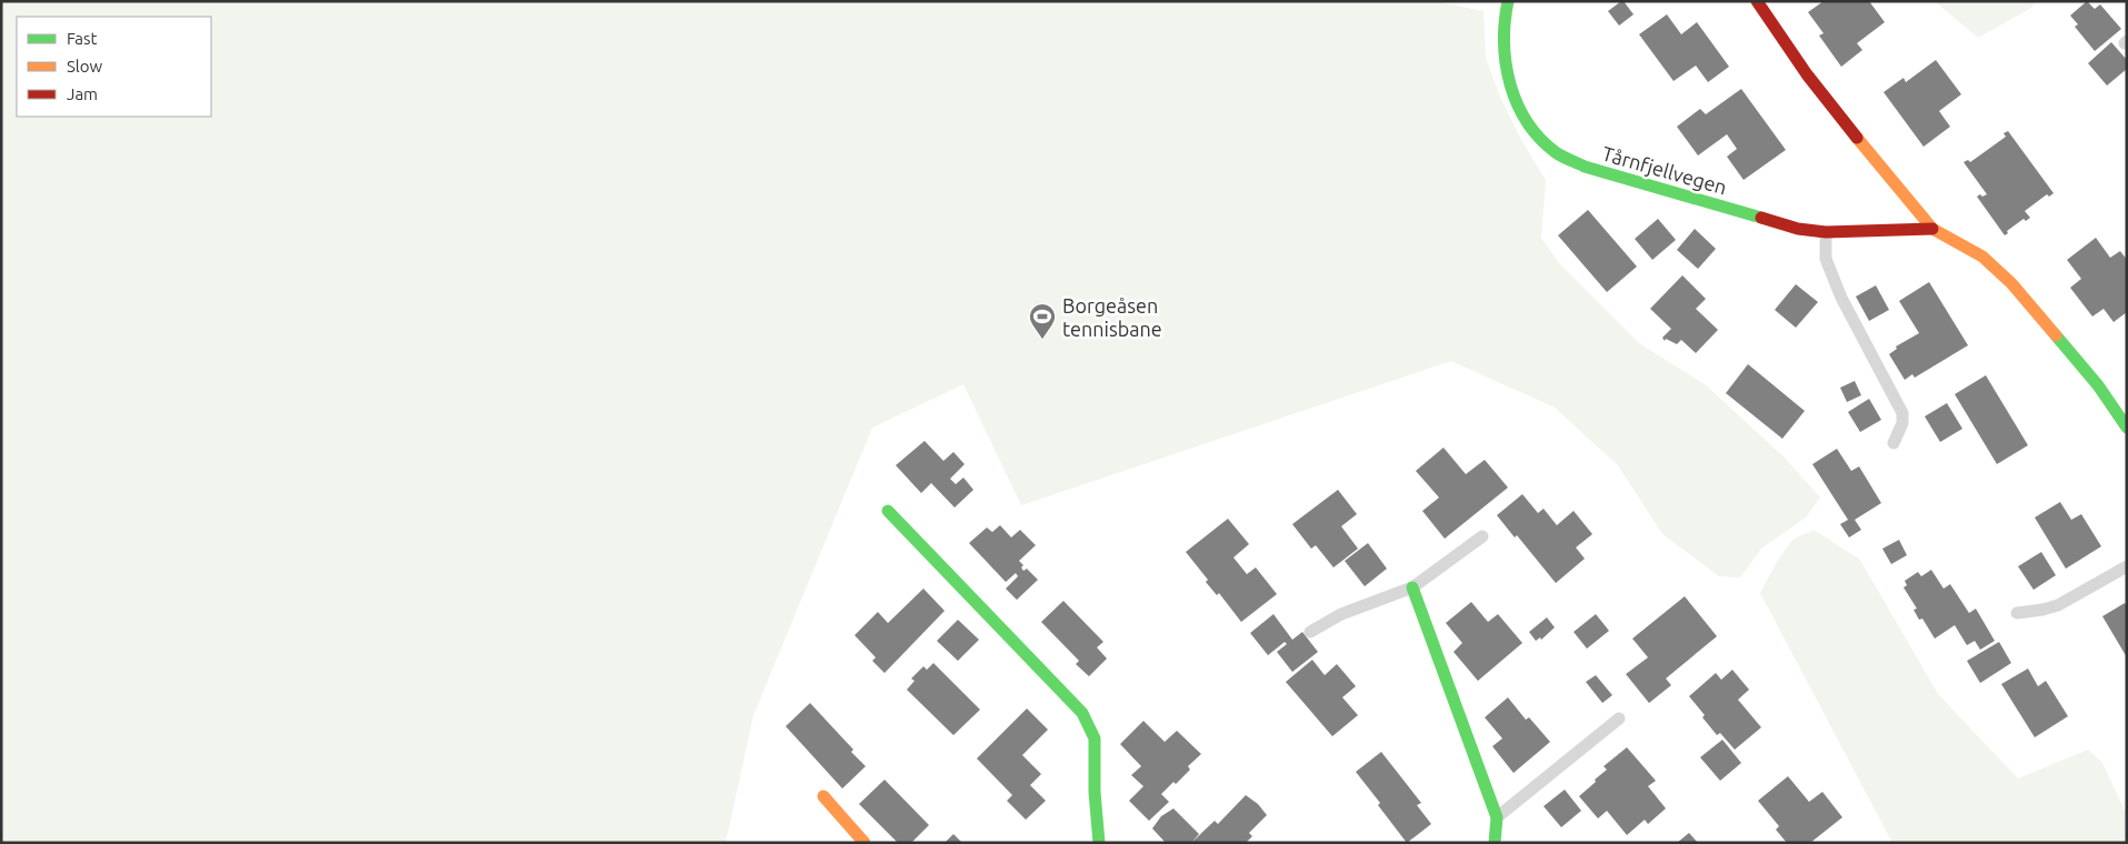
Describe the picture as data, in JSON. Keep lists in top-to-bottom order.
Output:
{
  "streets": {
    "street": ["Tårnfjellvegen"]
  },
  "places": {
    "sports": ["Borgeåsen tennisbane"]
  },
  "legend": ["Fast", "Slow", "Jam"]
}
